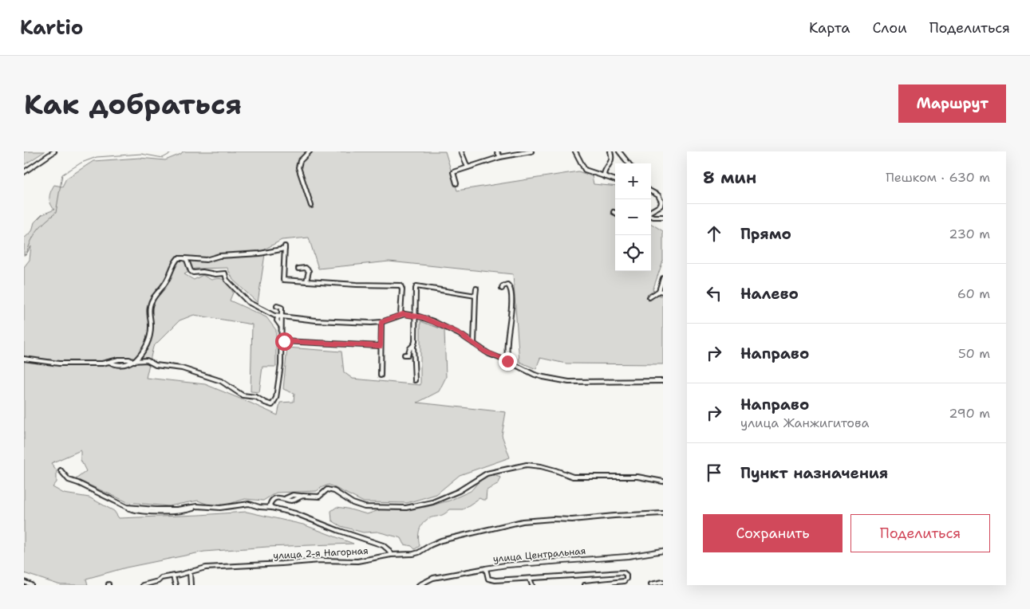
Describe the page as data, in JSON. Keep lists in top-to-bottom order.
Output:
{
  "streets": {
    "street": ["улица 2-я Нагорная", "улица Центральная"]
  },
  "page": {
    "header": "Kartio",
    "nav": ["Карта", "Слои", "Поделиться"],
    "buttons": [
      "Маршрут",
      ["Сохранить", "Поделиться"]
    ],
    "title": "Как добраться",
    "heading": ["8 мин", "Пешком · 630 m"],
    "map_buttons": ["+", "−"],
    "list": [
      ["Прямо", "230 m"],
      ["Налево", "60 m"],
      ["Направо", "50 m"],
      ["Направо", "улица Жанжигитова", "290 m"],
      "Пункт назначения"
    ]
  }
}
